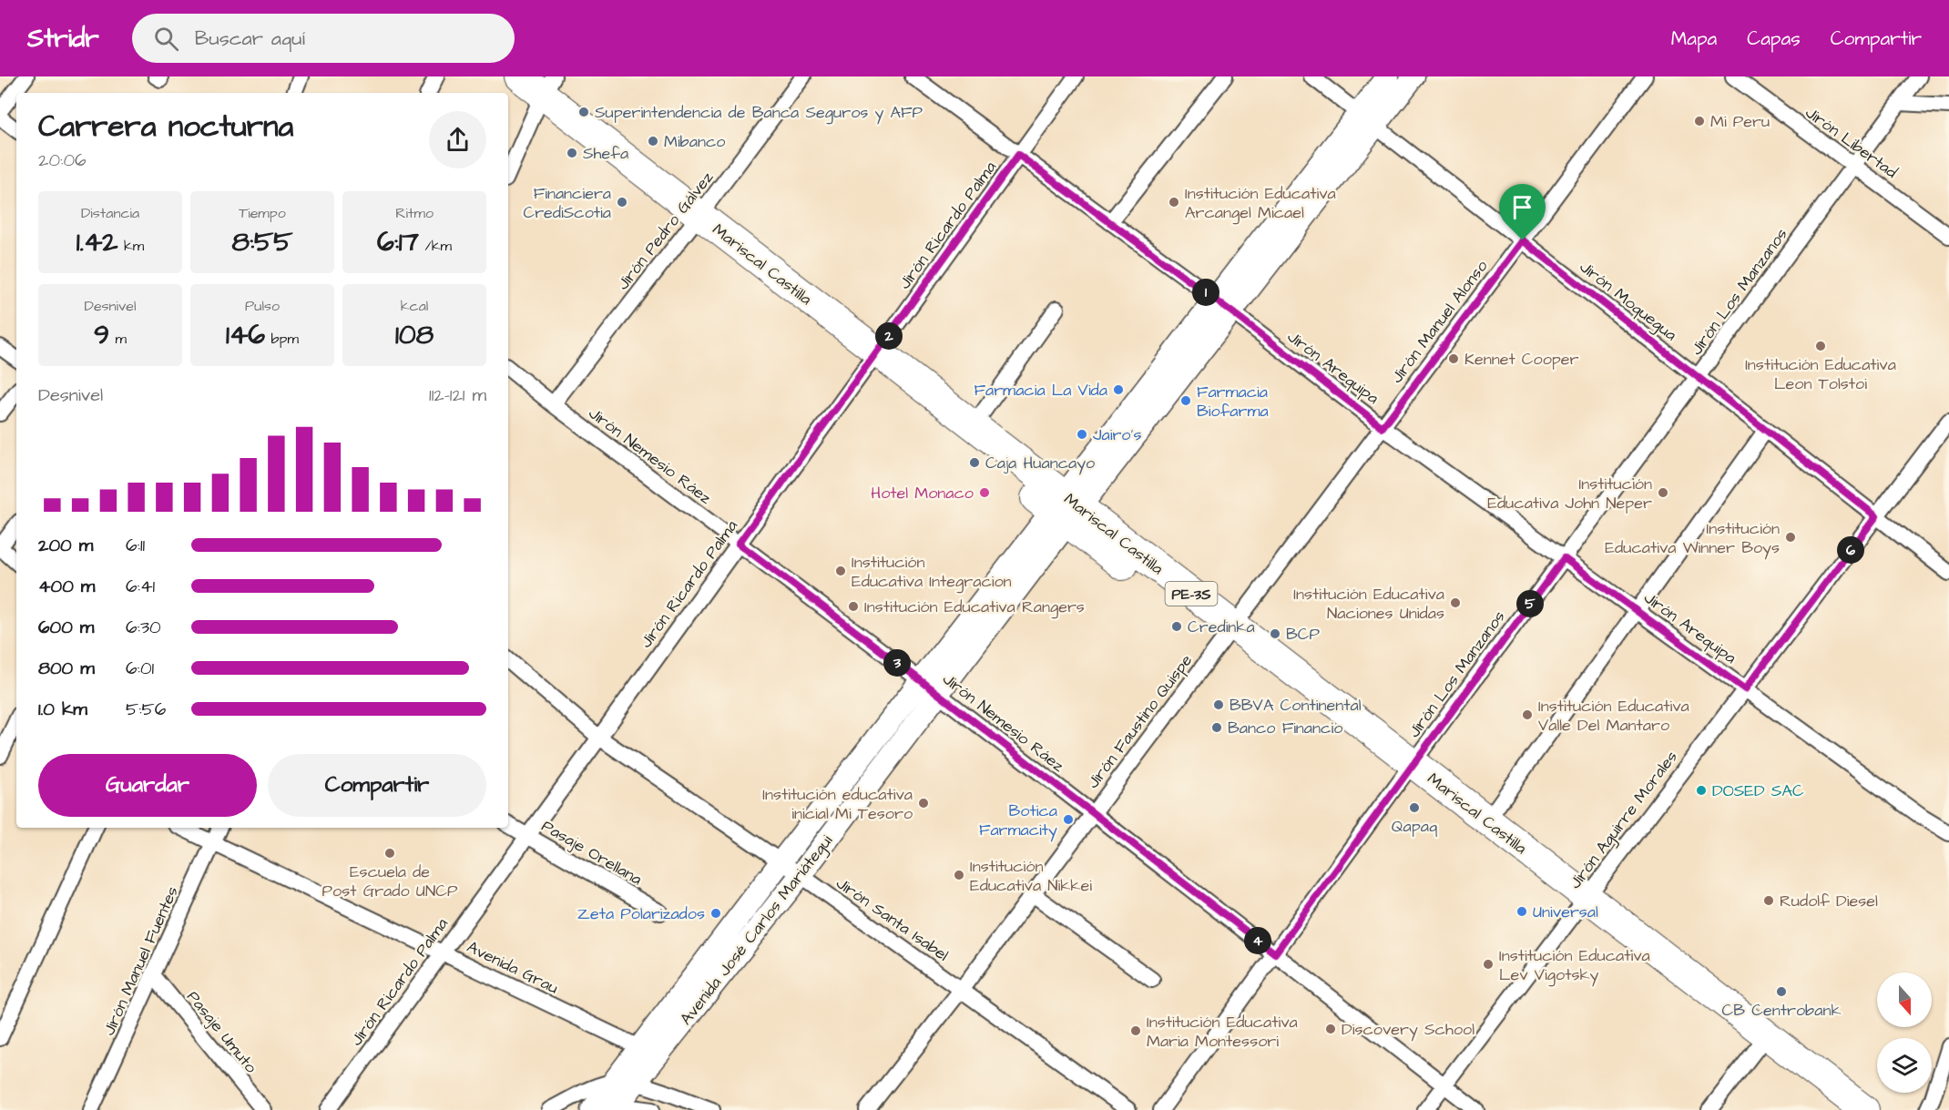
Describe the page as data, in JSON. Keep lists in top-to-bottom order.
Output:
{
  "streets": {
    "highway": ["Mariscal Castilla", "PE-3S"],
    "main road": ["Avenida José Carlos Mariátegui"],
    "street": [
      "Jirón Libertad",
      "Jirón Ricardo Palma",
      "Jirón Pedro Gálvez",
      "Jirón Los Manzanos",
      "Jirón Moquegua",
      "Jirón Manuel Alonso",
      "Jirón Arequipa",
      "Jirón Nemesio Ráez",
      "Jirón Faustino Quispe",
      "Jirón Aguirre Morales",
      "Pasaje Orellana",
      "Jirón Santa Isabel",
      "Jirón Manuel Fuentes",
      "Avenida Grau",
      "Pasaje Umuto"
    ]
  },
  "crossings": [
    ["Jirón Libertad", "Jirón Los Manzanos"],
    ["Jirón Ricardo Palma", "Mariscal Castilla"],
    ["Jirón Ricardo Palma", "Jirón Arequipa"],
    ["Jirón Ricardo Palma", "Jirón Nemesio Ráez"],
    ["Jirón Ricardo Palma", "Pasaje Orellana"],
    ["Jirón Ricardo Palma", "Jirón Santa Isabel"],
    ["Jirón Ricardo Palma", "Avenida Grau"],
    ["Jirón Pedro Gálvez", "Mariscal Castilla"],
    ["Jirón Pedro Gálvez", "Jirón Nemesio Ráez"],
    ["Mariscal Castilla", "Jirón Los Manzanos"],
    ["Mariscal Castilla", "Jirón Manuel Alonso"],
    ["Mariscal Castilla", "Jirón Faustino Quispe"],
    ["Mariscal Castilla", "Jirón Aguirre Morales"],
    ["Mariscal Castilla", "Avenida José Carlos Mariátegui"],
    ["Jirón Los Manzanos", "Jirón Moquegua"],
    ["Jirón Los Manzanos", "Jirón Arequipa"],
    ["Jirón Los Manzanos", "Jirón Nemesio Ráez"],
    ["Jirón Moquegua", "Jirón Manuel Alonso"],
    ["Jirón Moquegua", "Jirón Aguirre Morales"],
    ["Jirón Moquegua", "Avenida José Carlos Mariátegui"],
    ["Jirón Manuel Alonso", "Jirón Arequipa"],
    ["Jirón Manuel Alonso", "Jirón Faustino Quispe"],
    ["Jirón Arequipa", "Jirón Aguirre Morales"],
    ["Jirón Arequipa", "Avenida José Carlos Mariátegui"],
    ["Jirón Nemesio Ráez", "Jirón Faustino Quispe"],
    ["Jirón Nemesio Ráez", "Jirón Aguirre Morales"],
    ["Jirón Nemesio Ráez", "Avenida José Carlos Mariátegui"],
    ["Jirón Faustino Quispe", "Jirón Santa Isabel"],
    ["Jirón Santa Isabel", "Avenida José Carlos Mariátegui"],
    ["Avenida José Carlos Mariátegui", "Avenida Grau"],
    ["Jirón Manuel Fuentes", "Avenida Grau"],
    ["Jirón Manuel Fuentes", "Pasaje Umuto"]
  ],
  "places": [
    "Superintendencia de Banca Seguros y AFP",
    "Mi Peru",
    "Mibanco",
    "Shefa",
    "Financiera CrediScotia",
    "Institución Educativa Arcangel Micael",
    "Institución Educativa Leon Tolstoi",
    "Kennet Cooper",
    "Farmacia La Vida",
    "Farmacia Biofarma",
    "Jairo's",
    "Caja Huancayo",
    "Hotel Monaco",
    "Institución Educativa John Neper",
    "Institución Educativa Winner Boys",
    "Institución Educativa Integracion",
    "Institución Educativa Naciones Unidas",
    "Institución Educativa Rangers",
    "Credinka",
    "BCP",
    "BBVA Continental",
    "Institución Educativa Valle Del Mantaro",
    "Banco Financio",
    "DOSED SAC",
    "Institución educativa inicial Mi Tesoro",
    "Qapaq",
    "Botica Farmacity",
    "Escuela de Post Grado UNCP",
    "Institución Educativa Nikkei",
    "Rudolf Diesel",
    "Universal",
    "Zeta Polarizados",
    "Institución Educativa Lev Vigotsky",
    "CB Centrobank",
    "Discovery School",
    "Institución Educativa Maria Montessori"
  ],
  "north": "bottom",
  "page": {
    "header": "Stridr",
    "search": "Buscar aquí",
    "nav": ["Mapa", "Capas", "Compartir"],
    "heading": ["Carrera nocturna", "20:06"],
    "stats": [
      ["Distancia", "1.42 km"],
      ["Tiempo", "8:55"],
      ["Ritmo", "6:17 /km"],
      ["Desnivel", "9 m"],
      ["Pulso", "146 bpm"],
      ["kcal", "108"]
    ],
    "pins": [
      "1",
      "2",
      "6",
      "5",
      "3",
      "4"
    ],
    "chart": ["Desnivel", "112–121 m"],
    "list": [
      {
        "name": "200 m",
        "note": "6:11"
      },
      {
        "name": "400 m",
        "note": "6:41"
      },
      {
        "name": "600 m",
        "note": "6:30"
      },
      {
        "name": "800 m",
        "note": "6:01"
      },
      {
        "name": "1.0 km",
        "note": "5:56"
      }
    ],
    "buttons": ["Guardar", "Compartir"]
  }
}
